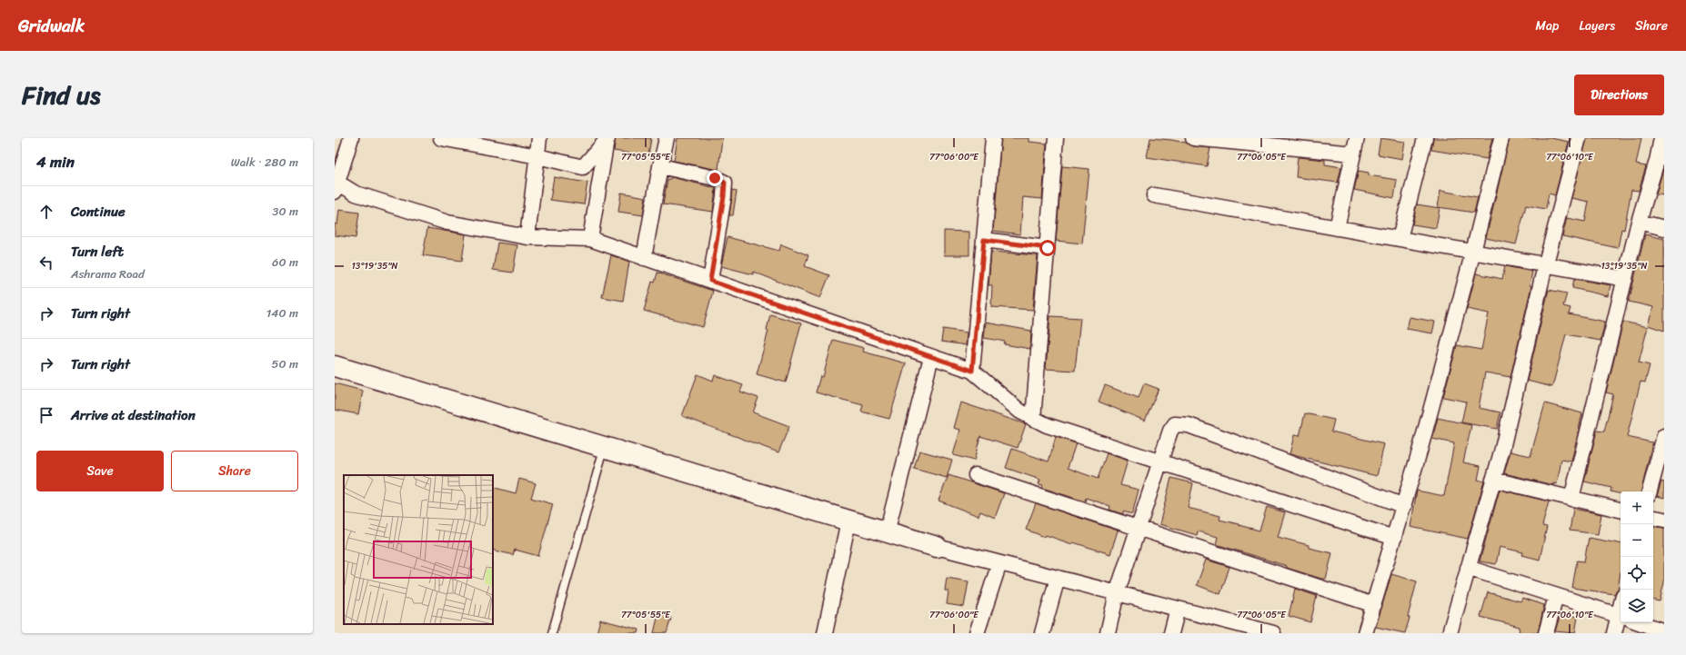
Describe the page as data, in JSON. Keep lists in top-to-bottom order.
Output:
{
  "page": {
    "header": "Gridwalk",
    "nav": ["Map", "Layers", "Share"],
    "title": "Find us",
    "buttons": [
      "Directions",
      ["Save", "Share"]
    ],
    "heading": ["4 min", "Walk · 280 m"],
    "list": [
      ["Continue", "30 m"],
      ["Turn left", "Ashrama Road", "60 m"],
      ["Turn right", "140 m"],
      ["Turn right", "50 m"],
      "Arrive at destination"
    ],
    "map_buttons": ["+", "−"]
  },
  "coordinates": [
    "77°05'55\"E",
    "77°06'00\"E",
    "77°06'05\"E",
    "77°06'10\"E",
    "13°19'35\"N"
  ]
}
